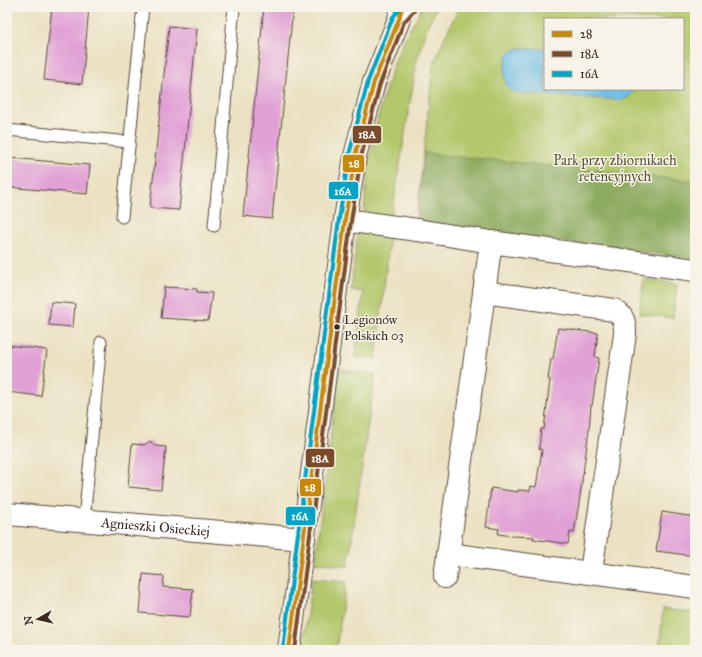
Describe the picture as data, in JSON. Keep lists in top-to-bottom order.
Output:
{
  "streets": {
    "street": ["Agnieszki Osieckiej"]
  },
  "parks": ["Park przy zbiornikach retencyjnych"],
  "places": ["Legionów Polskich 03"],
  "lines": ["transit line 28", "transit line 16A", "transit line 18A"],
  "legend": ["28", "18A", "16A"],
  "north": "left"
}
